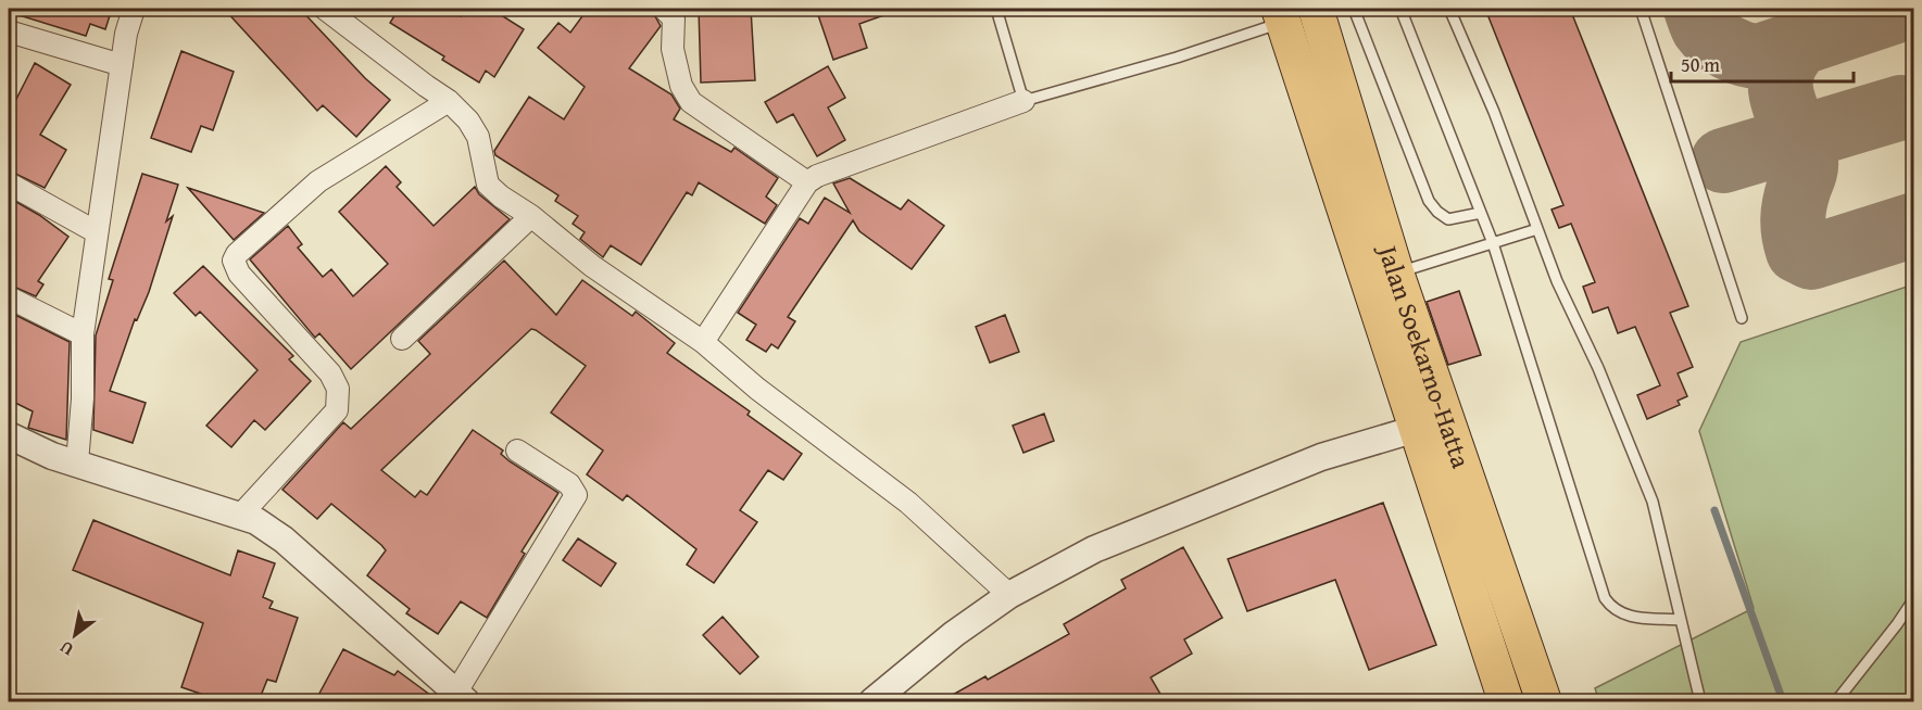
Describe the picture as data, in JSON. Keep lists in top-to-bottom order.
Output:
{
  "streets": {
    "highway": ["Jalan Soekarno-Hatta"]
  },
  "scale_bar": "50 m",
  "north": "bottom left"
}
